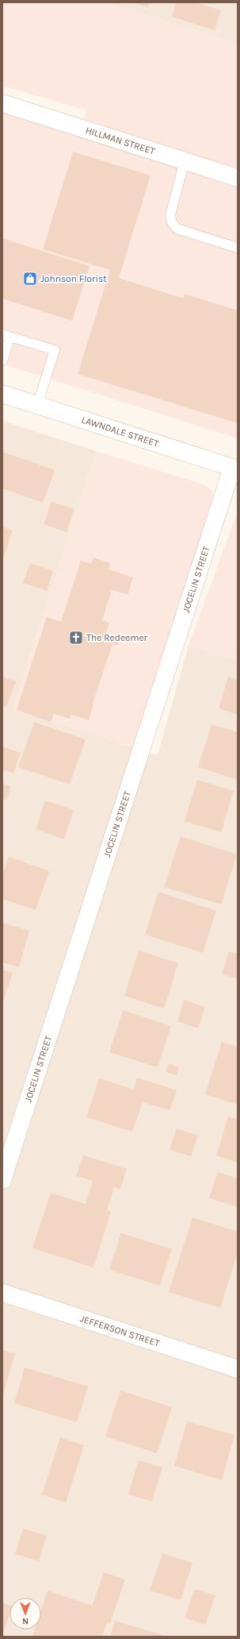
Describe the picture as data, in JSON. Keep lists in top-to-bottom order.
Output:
{
  "streets": {
    "street": [
      "HILLMAN STREET",
      "LAWNDALE STREET",
      "JOCELIN STREET",
      "JEFFERSON STREET"
    ]
  },
  "crossings": [
    ["LAWNDALE STREET", "JOCELIN STREET"]
  ],
  "places": {
    "shop": ["Johnson Florist"],
    "church": ["The Redeemer"]
  },
  "north": "bottom"
}
